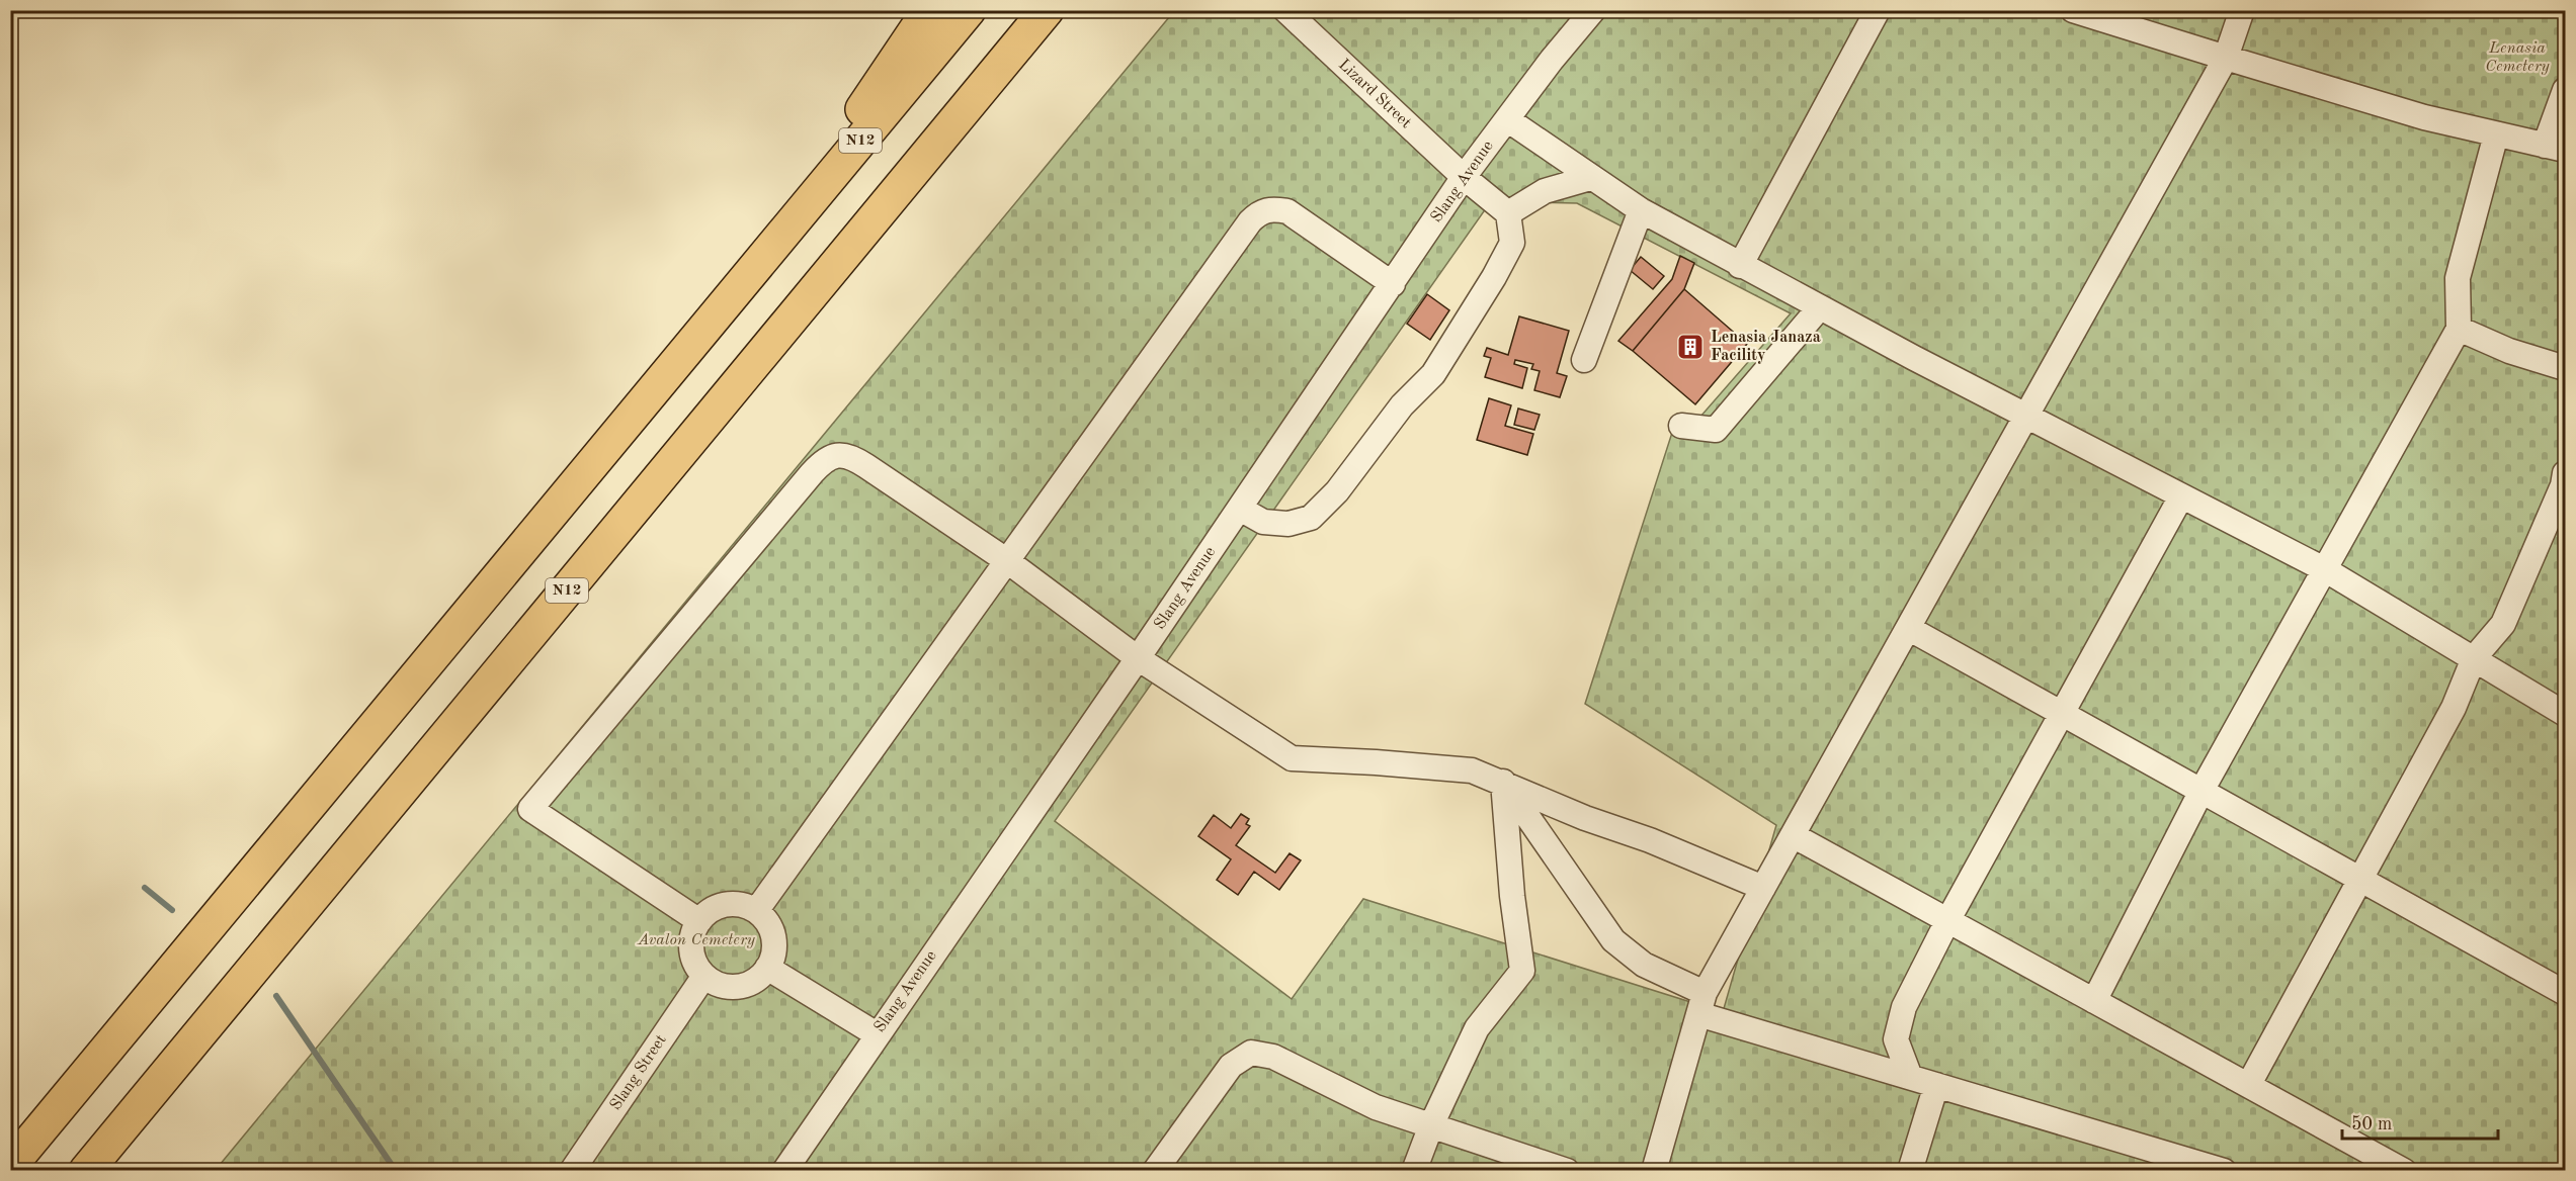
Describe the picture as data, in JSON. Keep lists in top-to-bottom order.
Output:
{
  "streets": {
    "highway": ["N12"],
    "lane": ["Lizard Street", "Slang Avenue", "Slang Street"]
  },
  "crossings": [
    ["Lizard Street", "Slang Avenue"]
  ],
  "parks": ["Lenasia Cemetery", "Avalon Cemetery"],
  "places": {
    "building": ["Lenasia Janaza Facility"]
  },
  "scale_bar": "50 m"
}
